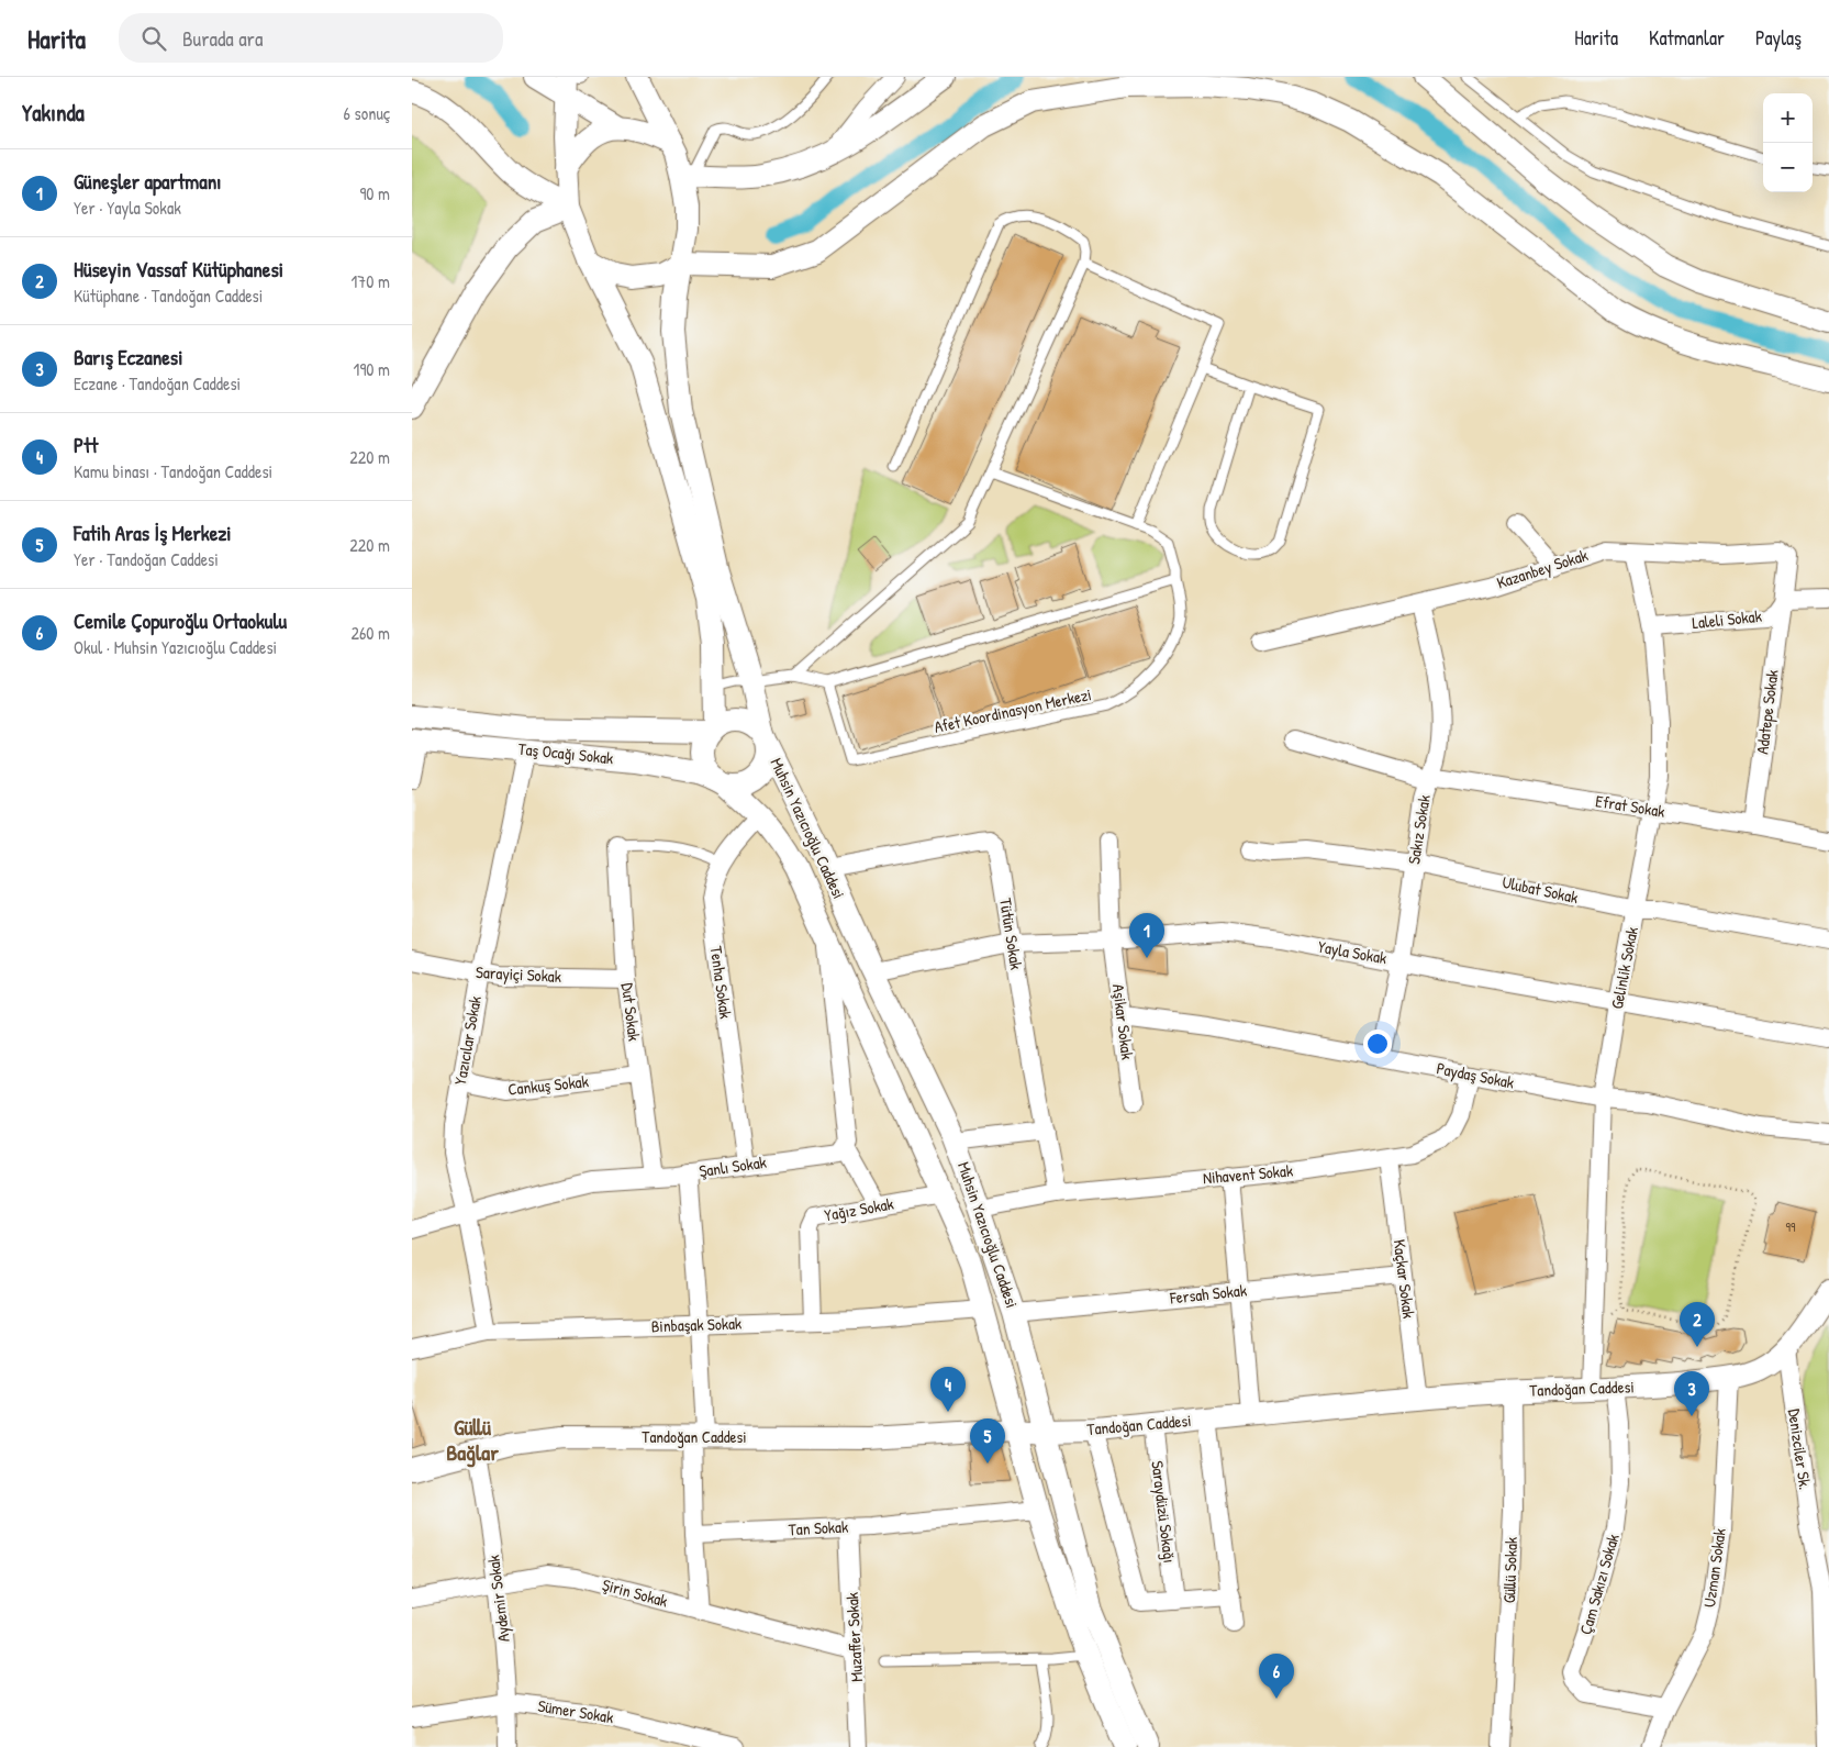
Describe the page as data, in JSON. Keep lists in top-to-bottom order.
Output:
{
  "streets": {
    "street": [
      "Kazanbey Sokak",
      "Laleli Sokak",
      "Adatepe Sokak",
      "Taş Ocağı Sokak",
      "Efrat Sokak",
      "Muhsin Yazıcıoğlu Caddesi",
      "Sakız Sokak",
      "Ulubat Sokak",
      "Tütün Sokak",
      "Yayla Sokak",
      "Gelinlik Sokak",
      "Sarayiçi Sokak",
      "Tenha Sokak",
      "Dut Sokak",
      "Aşikar Sokak",
      "Yazıcılar Sokak",
      "Paydaş Sokak",
      "Cankuş Sokak",
      "Şanlı Sokak",
      "Nihavent Sokak",
      "Yağız Sokak",
      "Kaçkar Sokak",
      "Fersah Sokak",
      "Binbaşak Sokak",
      "Tandoğan Caddesi",
      "Denizciler Sk.",
      "Saraydüzü Sokağı",
      "Tan Sokak",
      "Uzman Sokak",
      "Güllü Sokak",
      "Çam Sakızı Sokak",
      "Şirin Sokak",
      "Aydemir Sokak",
      "Muzaffer Sokak",
      "Sümer Sokak"
    ],
    "lane": ["Afet Koordinasyon Merkezi"]
  },
  "crossings": [
    ["Kazanbey Sokak", "Laleli Sokak"],
    ["Kazanbey Sokak", "Adatepe Sokak"],
    ["Kazanbey Sokak", "Sakız Sokak"],
    ["Kazanbey Sokak", "Gelinlik Sokak"],
    ["Laleli Sokak", "Adatepe Sokak"],
    ["Laleli Sokak", "Gelinlik Sokak"],
    ["Adatepe Sokak", "Efrat Sokak"],
    ["Taş Ocağı Sokak", "Muhsin Yazıcıoğlu Caddesi"],
    ["Taş Ocağı Sokak", "Yazıcılar Sokak"],
    ["Efrat Sokak", "Sakız Sokak"],
    ["Efrat Sokak", "Gelinlik Sokak"],
    ["Muhsin Yazıcıoğlu Caddesi", "Tütün Sokak"],
    ["Muhsin Yazıcıoğlu Caddesi", "Yayla Sokak"],
    ["Muhsin Yazıcıoğlu Caddesi", "Tenha Sokak"],
    ["Muhsin Yazıcıoğlu Caddesi", "Nihavent Sokak"],
    ["Muhsin Yazıcıoğlu Caddesi", "Yağız Sokak"],
    ["Muhsin Yazıcıoğlu Caddesi", "Fersah Sokak"],
    ["Muhsin Yazıcıoğlu Caddesi", "Binbaşak Sokak"],
    ["Muhsin Yazıcıoğlu Caddesi", "Tandoğan Caddesi"],
    ["Muhsin Yazıcıoğlu Caddesi", "Tan Sokak"],
    ["Sakız Sokak", "Ulubat Sokak"],
    ["Sakız Sokak", "Yayla Sokak"],
    ["Sakız Sokak", "Paydaş Sokak"],
    ["Ulubat Sokak", "Gelinlik Sokak"],
    ["Tütün Sokak", "Yayla Sokak"],
    ["Tütün Sokak", "Nihavent Sokak"],
    ["Yayla Sokak", "Gelinlik Sokak"],
    ["Yayla Sokak", "Aşikar Sokak"],
    ["Gelinlik Sokak", "Paydaş Sokak"],
    ["Gelinlik Sokak", "Tandoğan Caddesi"],
    ["Sarayiçi Sokak", "Dut Sokak"],
    ["Sarayiçi Sokak", "Yazıcılar Sokak"],
    ["Tenha Sokak", "Şanlı Sokak"],
    ["Dut Sokak", "Cankuş Sokak"],
    ["Dut Sokak", "Şanlı Sokak"],
    ["Aşikar Sokak", "Paydaş Sokak"],
    ["Yazıcılar Sokak", "Cankuş Sokak"],
    ["Yazıcılar Sokak", "Şanlı Sokak"],
    ["Yazıcılar Sokak", "Binbaşak Sokak"],
    ["Paydaş Sokak", "Nihavent Sokak"],
    ["Nihavent Sokak", "Kaçkar Sokak"],
    ["Yağız Sokak", "Binbaşak Sokak"],
    ["Kaçkar Sokak", "Fersah Sokak"],
    ["Kaçkar Sokak", "Tandoğan Caddesi"],
    ["Tandoğan Caddesi", "Denizciler Sk."],
    ["Tandoğan Caddesi", "Saraydüzü Sokağı"],
    ["Tandoğan Caddesi", "Uzman Sokak"],
    ["Tandoğan Caddesi", "Güllü Sokak"],
    ["Tandoğan Caddesi", "Çam Sakızı Sokak"],
    ["Tandoğan Caddesi", "Aydemir Sokak"],
    ["Tan Sokak", "Muzaffer Sokak"],
    ["Uzman Sokak", "Çam Sakızı Sokak"],
    ["Şirin Sokak", "Aydemir Sokak"],
    ["Şirin Sokak", "Muzaffer Sokak"],
    ["Aydemir Sokak", "Sümer Sokak"]
  ],
  "districts": ["Güllü Bağlar"],
  "house_numbers": ["99"],
  "page": {
    "header": "Harita",
    "search": "Burada ara",
    "nav": ["Harita", "Katmanlar", "Paylaş"],
    "heading": ["Yakında", "6 sonuç"],
    "map_buttons": ["+", "−"],
    "list": [
      {
        "mark": "1",
        "name": "Güneşler apartmanı",
        "note": "Yer · Yayla Sokak",
        "value": "90 m"
      },
      {
        "mark": "2",
        "name": "Hüseyin Vassaf Kütüphanesi",
        "note": "Kütüphane · Tandoğan Caddesi",
        "value": "170 m"
      },
      {
        "mark": "3",
        "name": "Barış Eczanesi",
        "note": "Eczane · Tandoğan Caddesi",
        "value": "190 m"
      },
      {
        "mark": "4",
        "name": "Ptt",
        "note": "Kamu binası · Tandoğan Caddesi",
        "value": "220 m"
      },
      {
        "mark": "5",
        "name": "Fatih Aras İş Merkezi",
        "note": "Yer · Tandoğan Caddesi",
        "value": "220 m"
      },
      {
        "mark": "6",
        "name": "Cemile Çopuroğlu Ortaokulu",
        "note": "Okul · Muhsin Yazıcıoğlu Caddesi",
        "value": "260 m"
      }
    ],
    "pins": [
      "1",
      "2",
      "4",
      "3",
      "5",
      "6"
    ]
  }
}
